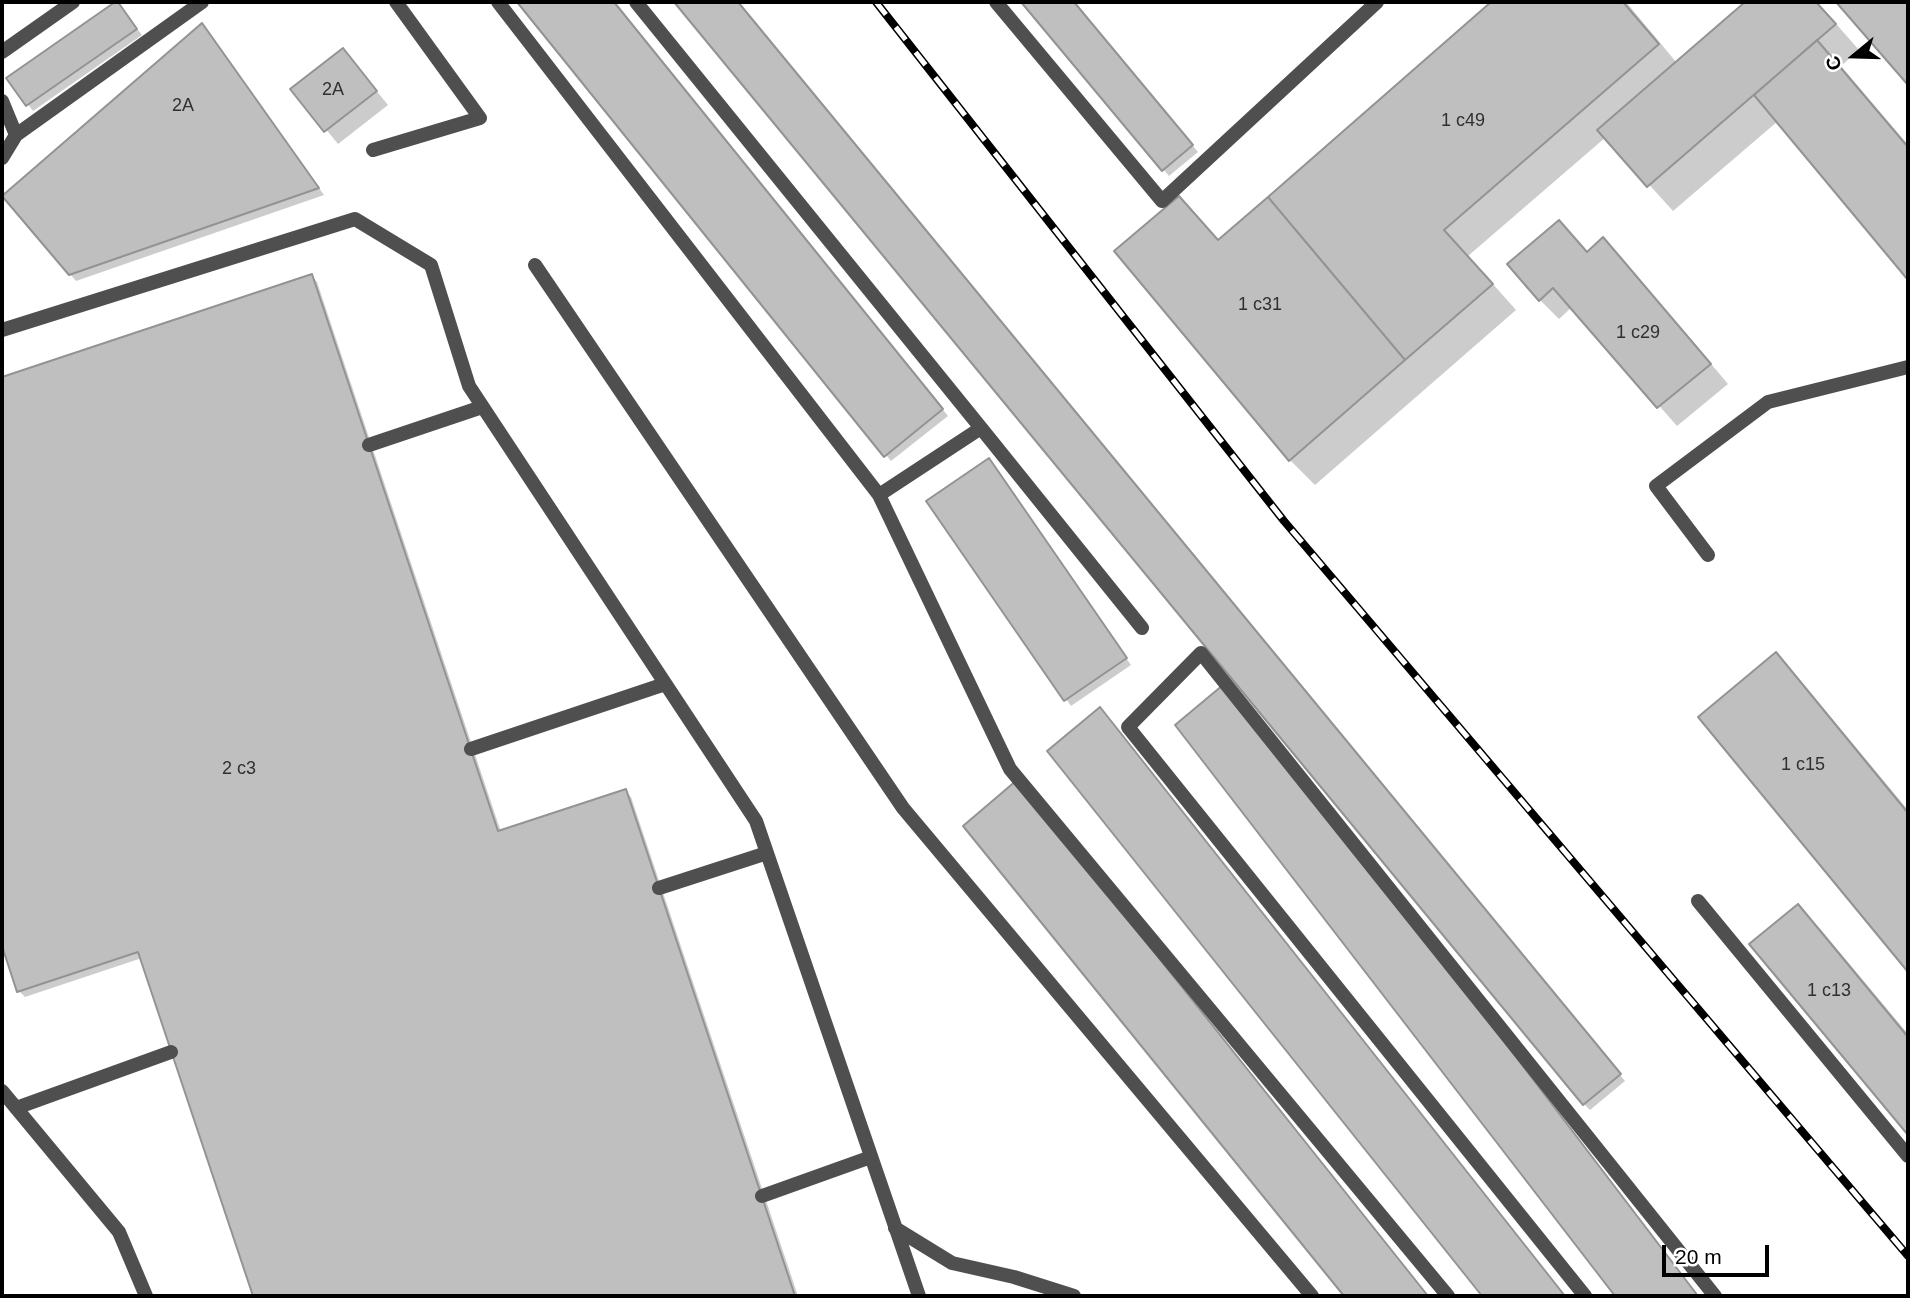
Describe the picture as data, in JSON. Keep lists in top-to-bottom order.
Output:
{
  "house_numbers": [
    "2А",
    "2А",
    "1 с49",
    "1 с31",
    "1 с29",
    "1 с15",
    "2 с3",
    "1 с13"
  ],
  "scale_bar": "20 m",
  "north": "left"
}
